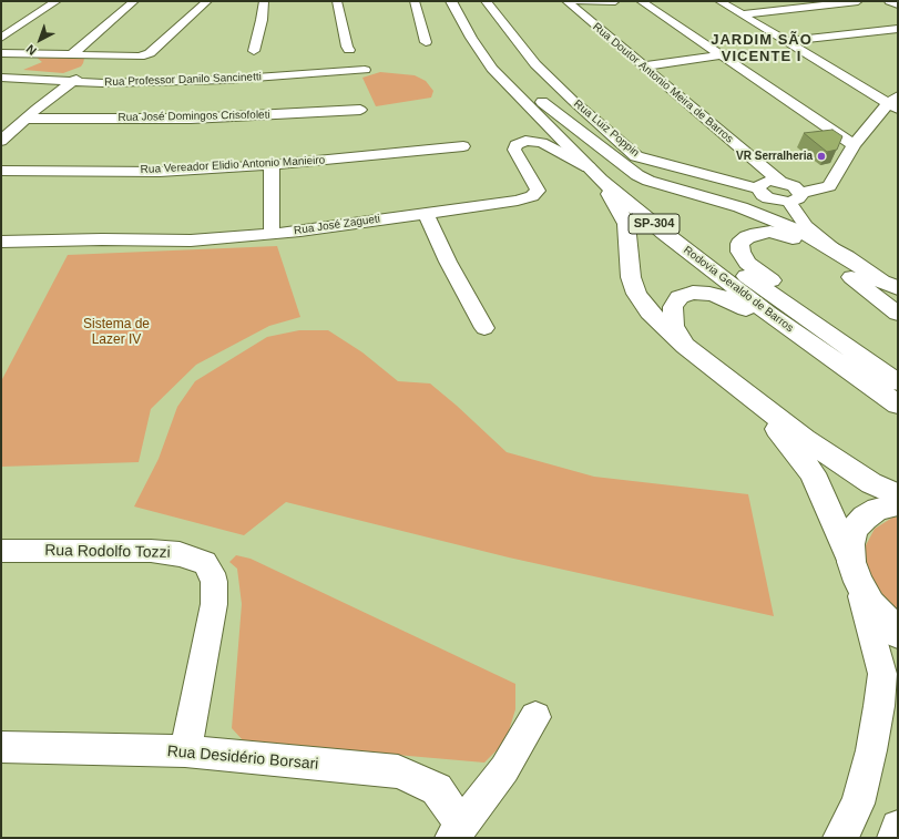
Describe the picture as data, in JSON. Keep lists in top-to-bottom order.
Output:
{
  "streets": {
    "main road": ["SP-304", "Rodovia Geraldo de Barros"],
    "street": [
      "Rua Professor Danilo Sancinetti",
      "Rua Doutor Antonio Meira de Barros",
      "Rua José Domingos Crisofoleti",
      "Rua Luiz Poppin",
      "Rua Vereador Elidio Antonio Manieiro",
      "Rua José Zagueti",
      "Rua Rodolfo Tozzi",
      "Rua Desidério Borsari"
    ]
  },
  "crossings": [
    ["Rua Doutor Antonio Meira de Barros", "Rua Luiz Poppin"],
    ["Rua José Zagueti", "Rodovia Geraldo de Barros"],
    ["Rua Rodolfo Tozzi", "Rua Desidério Borsari"]
  ],
  "districts": ["JARDIM SÃO VICENTE I"],
  "parks": ["Sistema de Lazer IV"],
  "places": ["VR Serralheria"],
  "north": "bottom left"
}
